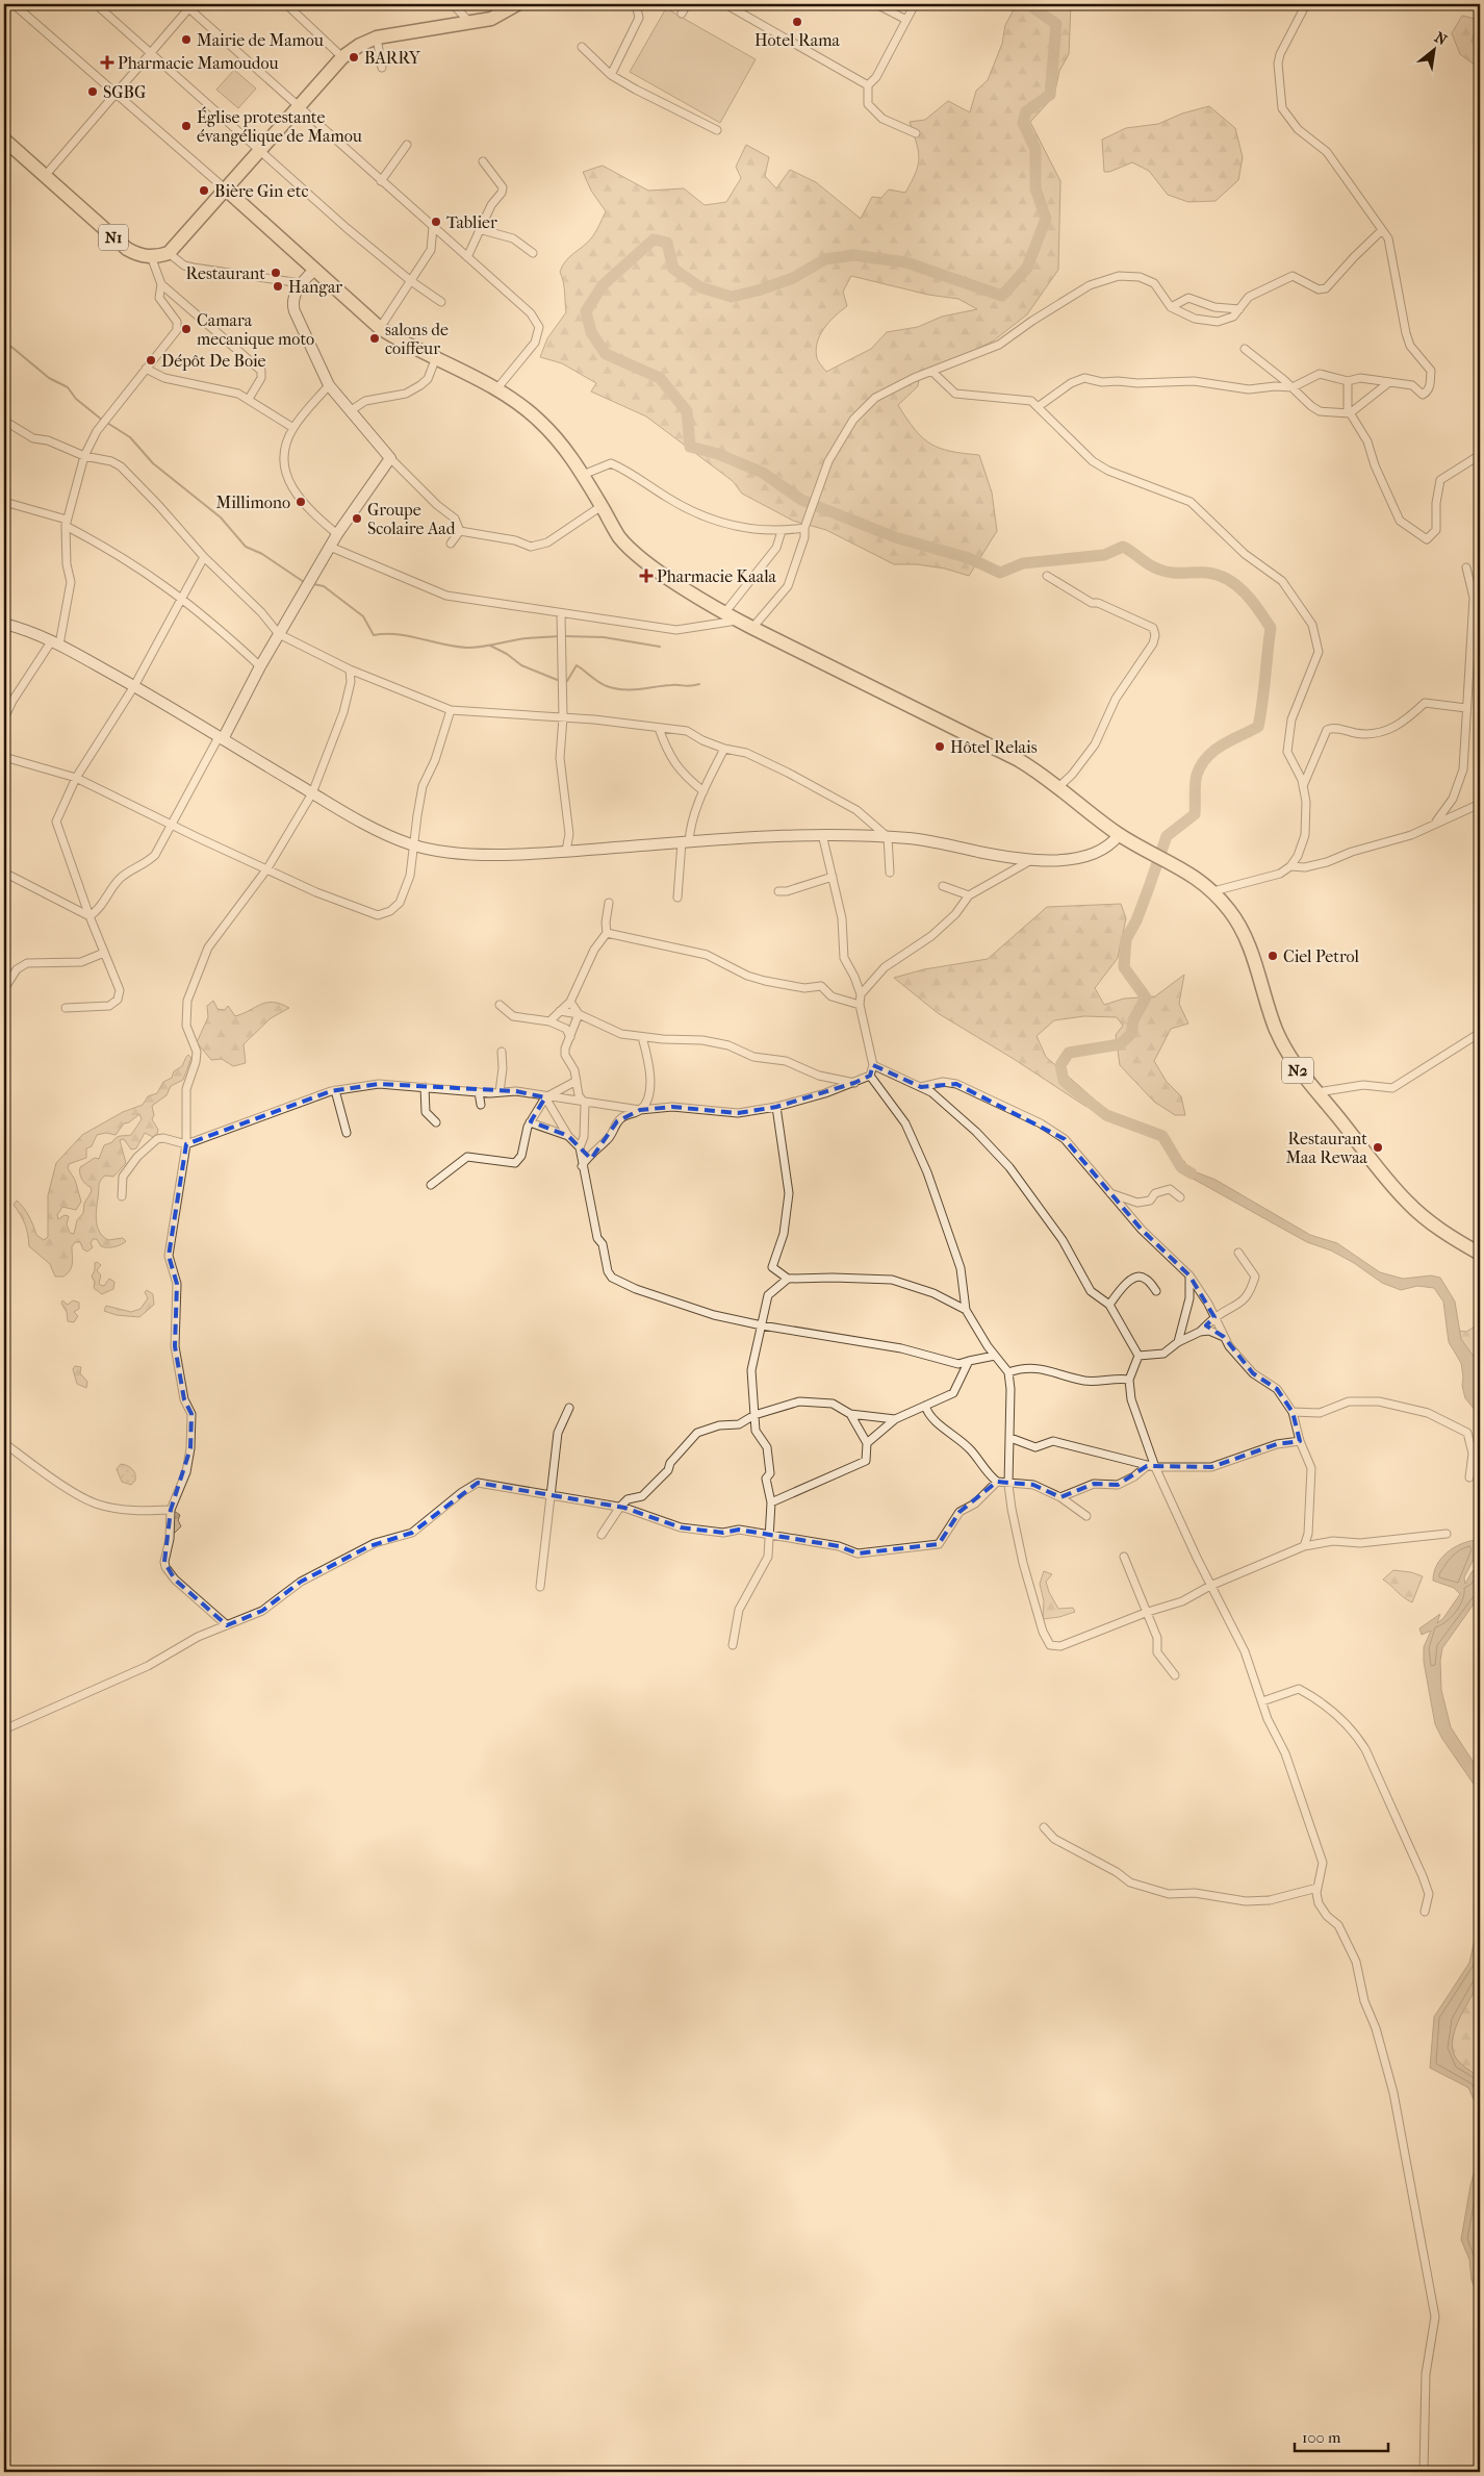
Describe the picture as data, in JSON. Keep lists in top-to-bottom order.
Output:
{
  "streets": {
    "highway": ["N1", "N2"]
  },
  "places": {
    "other": [
      "Hotel Rama",
      "Mairie de Mamou",
      "BARRY",
      "SGBG",
      "Église protestante évangélique de Mamou",
      "Bière Gin etc",
      "Tablier",
      "Restaurant",
      "Hangar",
      "Camara mecanique moto",
      "salons de coiffeur",
      "Dépôt De Boie",
      "Millimono",
      "Groupe Scolaire Aad",
      "Hôtel Relais",
      "Ciel Petrol",
      "Restaurant Maa Rewaa"
    ],
    "health": ["Pharmacie Mamoudou", "Pharmacie Kaala"]
  },
  "scale_bar": "100 m",
  "north": "top right"
}
